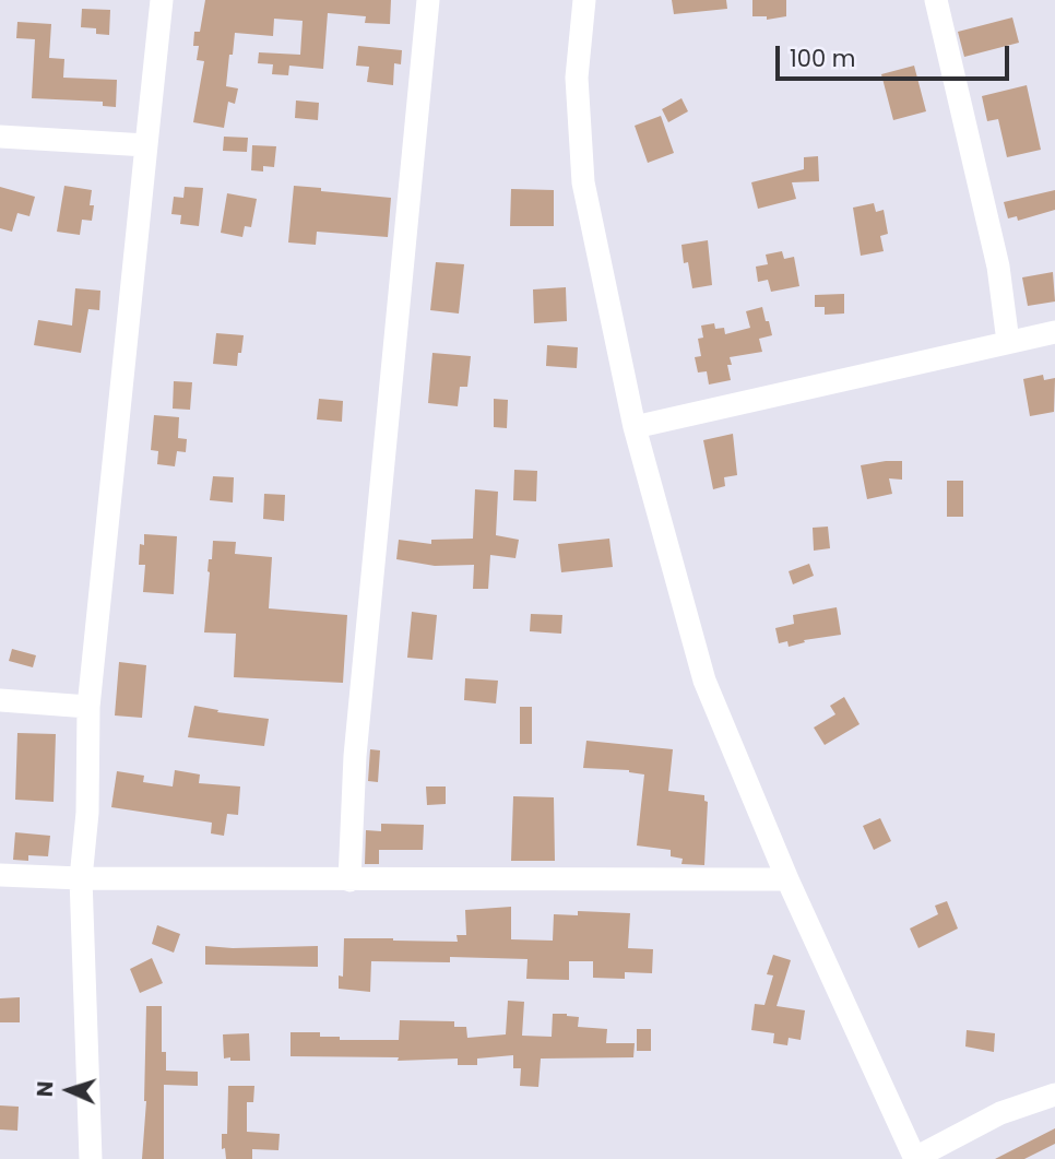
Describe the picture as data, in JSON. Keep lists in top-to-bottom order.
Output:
{
  "scale_bar": "100 m",
  "north": "left"
}
